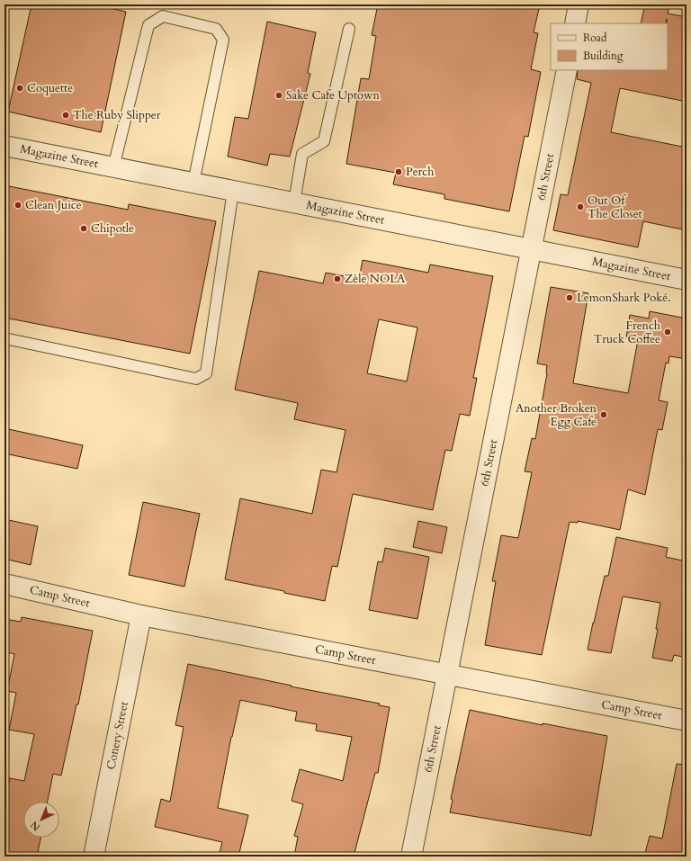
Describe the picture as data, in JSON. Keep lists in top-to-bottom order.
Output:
{
  "streets": {
    "street": [
      "Magazine Street",
      "6th Street",
      "Camp Street",
      "Conery Street"
    ]
  },
  "crossings": [
    ["Magazine Street", "6th Street"],
    ["6th Street", "Camp Street"],
    ["Camp Street", "Conery Street"]
  ],
  "places": [
    "Coquette",
    "Sake Cafe Uptown",
    "The Ruby Slipper",
    "Perch",
    "Clean Juice",
    "Out Of The Closet",
    "Chipotle",
    "Zèle NOLA",
    "LemonShark Poké.",
    "French Truck Coffee",
    "Another Broken Egg Cafe"
  ],
  "legend": ["Road", "Building"],
  "north": "bottom left"
}
